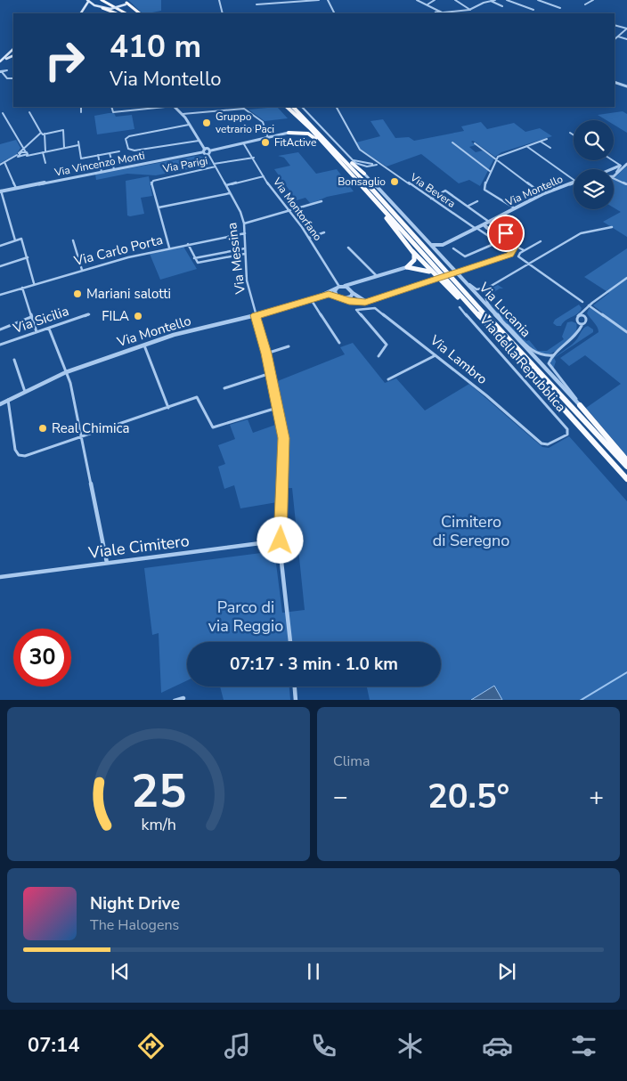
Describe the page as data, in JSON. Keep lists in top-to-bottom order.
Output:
{
  "streets": {
    "street": [
      "Via Vincenzo Monti",
      "Via Parigi",
      "Via Bevera",
      "Via Montello",
      "Via Montorfano",
      "Via Carlo Porta",
      "Via Messina",
      "Via Lucania",
      "Via Sicilia",
      "Via Lambro",
      "Via della Repubblica",
      "Viale Cimitero"
    ]
  },
  "crossings": [
    ["Via Parigi", "Via Montorfano"],
    ["Via Parigi", "Via Messina"],
    ["Via Montello", "Via Montorfano"],
    ["Via Montello", "Via Messina"],
    ["Via Carlo Porta", "Via Messina"],
    ["Via Messina", "Viale Cimitero"],
    ["Via Lambro", "Via della Repubblica"]
  ],
  "parks": ["Cimitero di Seregno", "Parco di via Reggio"],
  "places": [
    "Gruppo vetrario Paci",
    "FitActive",
    "Bonsaglio",
    "Mariani salotti",
    "FILA",
    "Real Chimica"
  ],
  "page": {
    "turn": ["410 m", "Via Montello"],
    "limit": "30",
    "trip": "07:17 · 3 min · 1.0 km",
    "tile": "Clima",
    "heat": ["−", "20.5°", "+"],
    "song": ["Night Drive", "The Halogens"],
    "tabs": "07:14",
    "gauge": ["25", "km/h"]
  }
}
